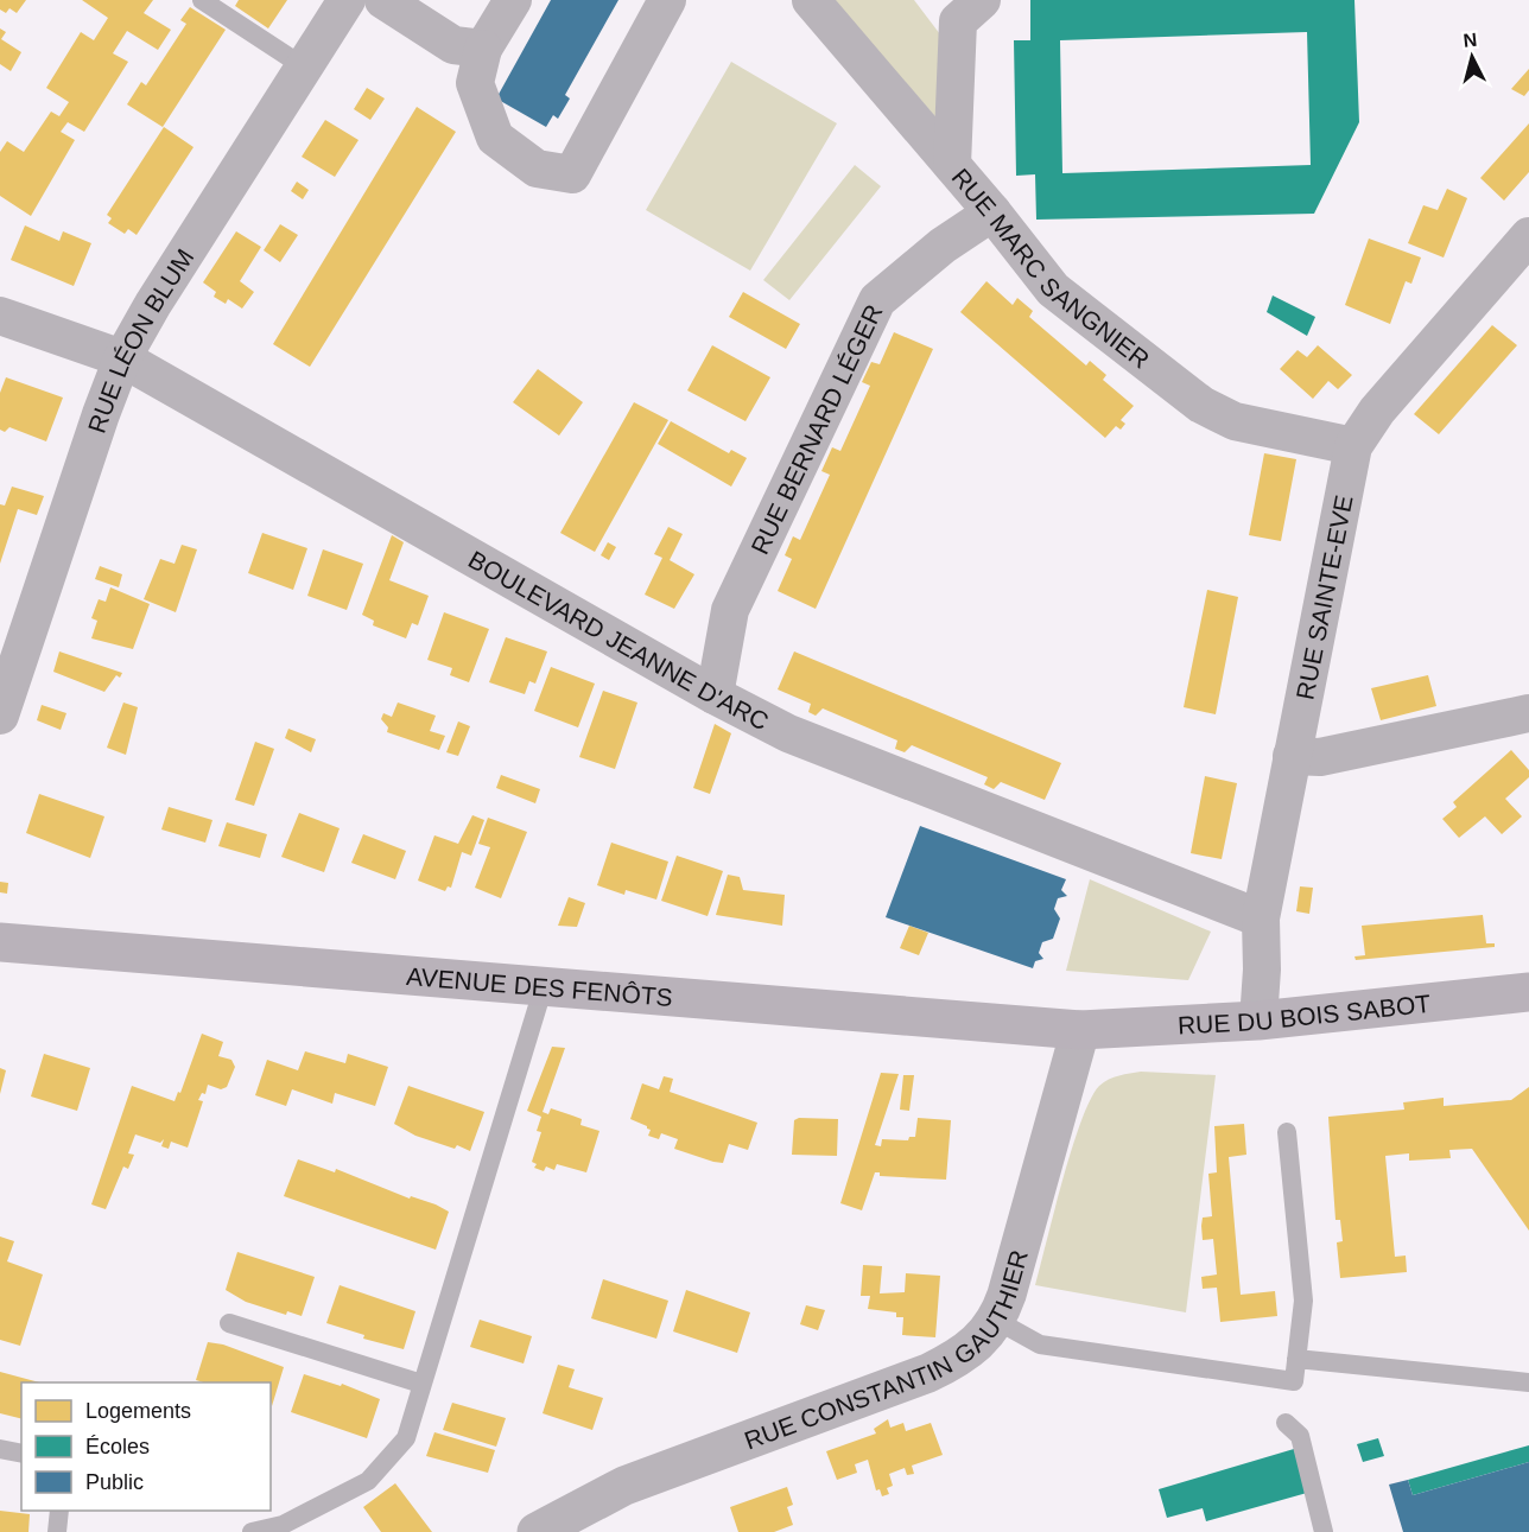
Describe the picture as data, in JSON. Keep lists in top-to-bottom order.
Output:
{
  "streets": {
    "main road": ["AVENUE DES FENÔTS", "RUE DU BOIS SABOT"],
    "street": [
      "RUE MARC SANGNIER",
      "RUE LÉON BLUM",
      "RUE BERNARD LÉGER",
      "RUE SAINTE-EVE",
      "BOULEVARD JEANNE D'ARC",
      "RUE CONSTANTIN GAUTHIER"
    ]
  },
  "crossings": [
    ["RUE MARC SANGNIER", "RUE BERNARD LÉGER"],
    ["RUE MARC SANGNIER", "RUE SAINTE-EVE"],
    ["RUE LÉON BLUM", "BOULEVARD JEANNE D'ARC"],
    ["RUE BERNARD LÉGER", "BOULEVARD JEANNE D'ARC"],
    ["RUE SAINTE-EVE", "BOULEVARD JEANNE D'ARC"],
    ["RUE SAINTE-EVE", "RUE DU BOIS SABOT"],
    ["AVENUE DES FENÔTS", "RUE DU BOIS SABOT"],
    ["AVENUE DES FENÔTS", "RUE CONSTANTIN GAUTHIER"],
    ["RUE DU BOIS SABOT", "RUE CONSTANTIN GAUTHIER"]
  ],
  "legend": ["Logements", "Écoles", "Public"],
  "north": "top"
}
